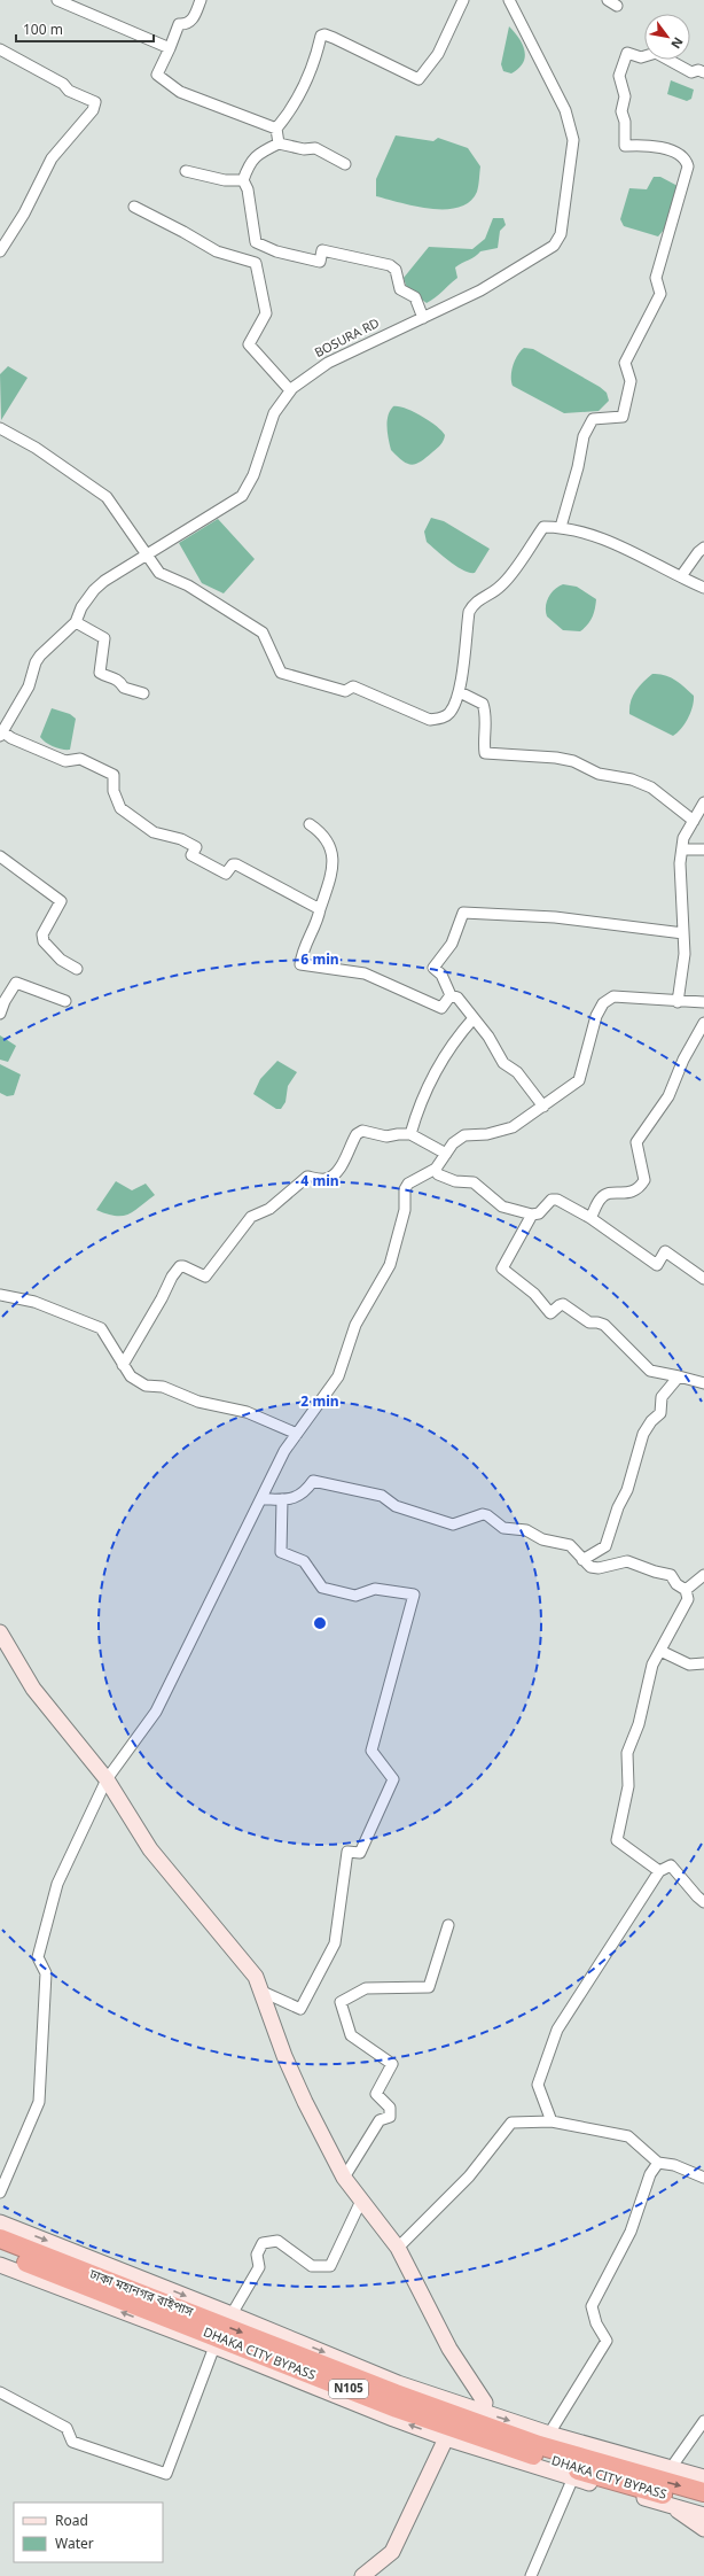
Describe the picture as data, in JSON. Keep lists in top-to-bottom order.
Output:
{
  "streets": {
    "highway": ["ঢাকা মহানগর বাইপাস", "DHAKA CITY BYPASS", "N105"],
    "street": ["BOSURA RD"]
  },
  "crossings": [
    ["ঢাকা মহানগর বাইপাস", "DHAKA CITY BYPASS"]
  ],
  "one_way": ["ঢাকা মহানগর বাইপাস"],
  "legend": ["Road", "Water"],
  "scale_bar": "100 m",
  "north": "bottom right",
  "rings": ["6 min", "4 min", "2 min"]
}
